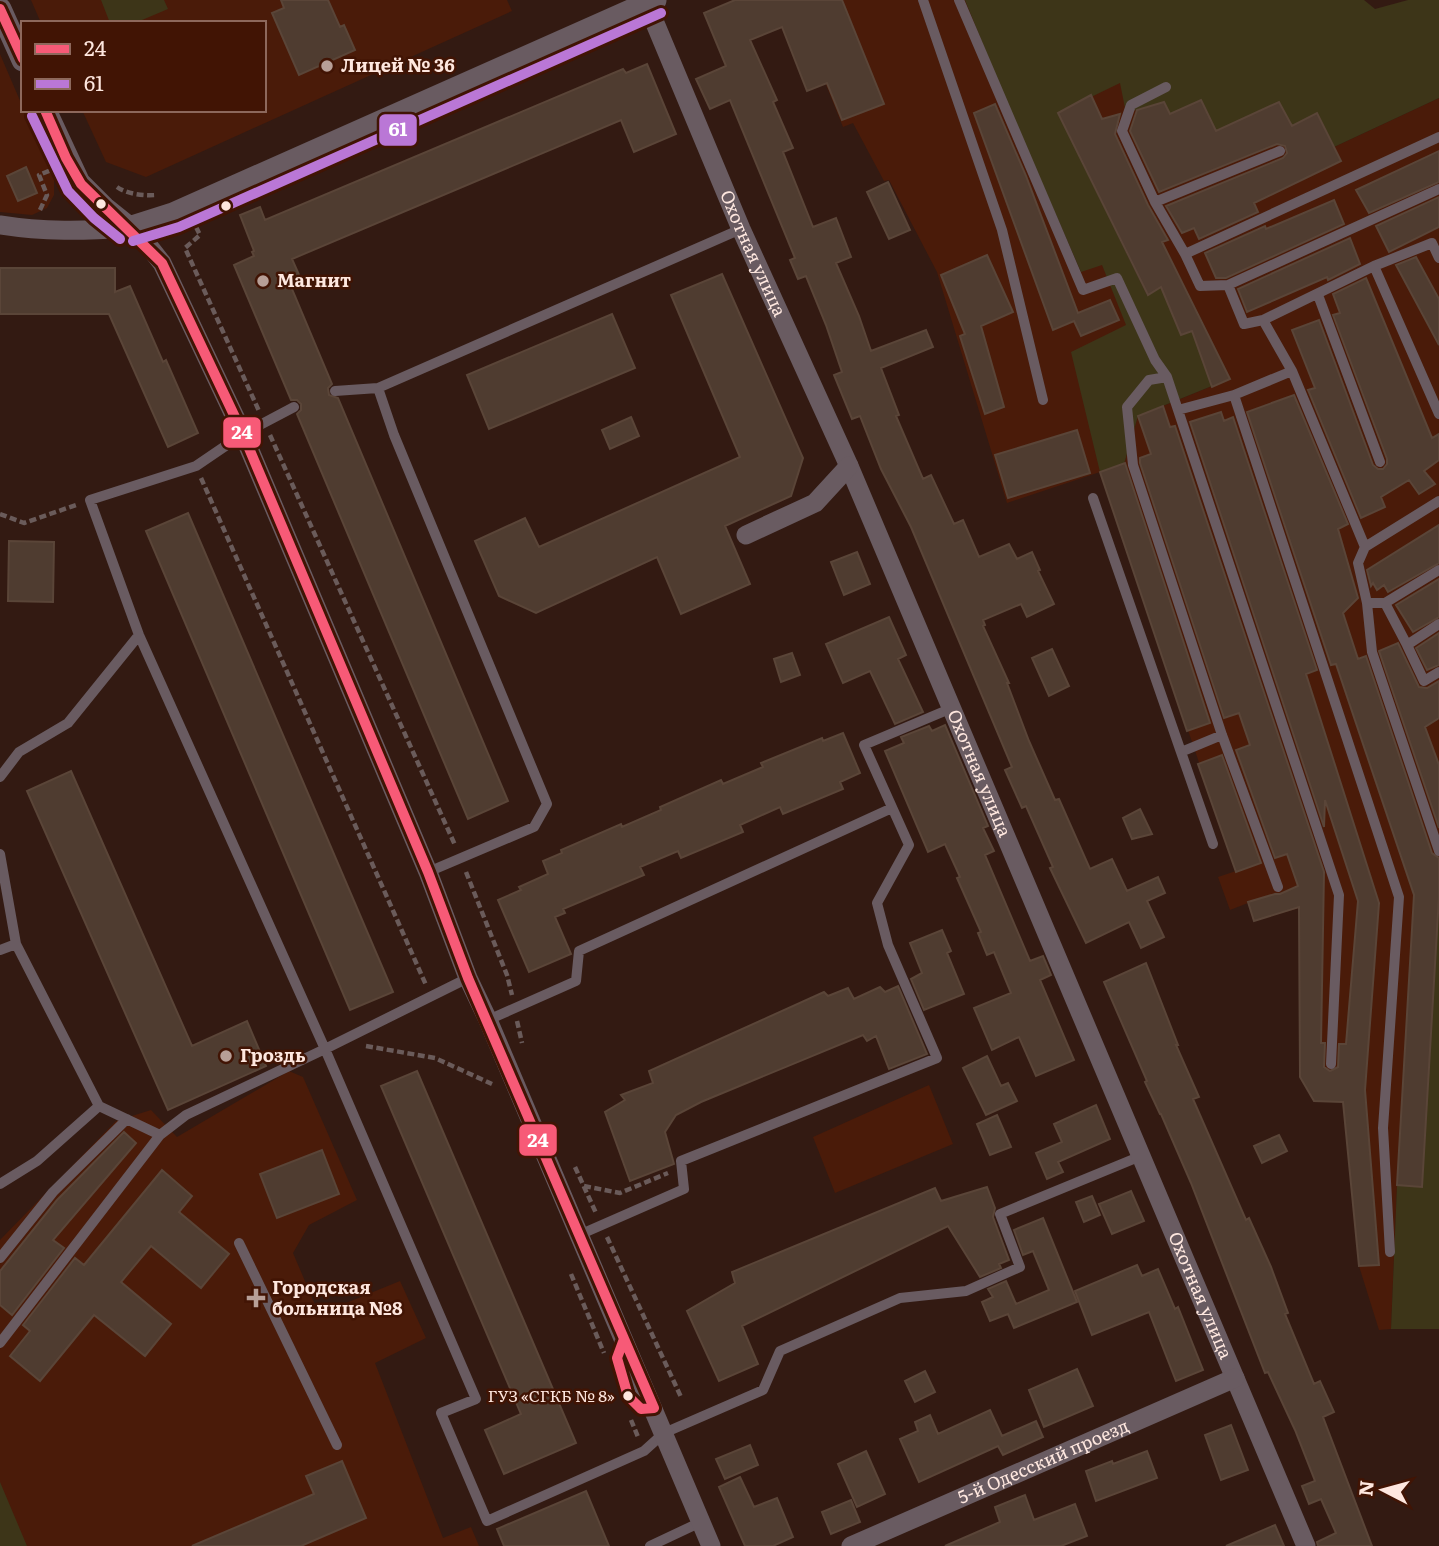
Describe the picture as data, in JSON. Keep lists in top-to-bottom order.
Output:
{
  "streets": {
    "street": ["Охотная улица", "5-й Одесский проезд"]
  },
  "crossings": [
    ["Охотная улица", "5-й Одесский проезд"]
  ],
  "places": {
    "other": [
      "Лицей № 36",
      "Магнит",
      "Гроздь",
      "ГУЗ «СГКБ № 8»"
    ],
    "health": ["Городская больница №8"]
  },
  "lines": ["transit line 24", "transit line 61"],
  "legend": ["24", "61"],
  "north": "left"
}
